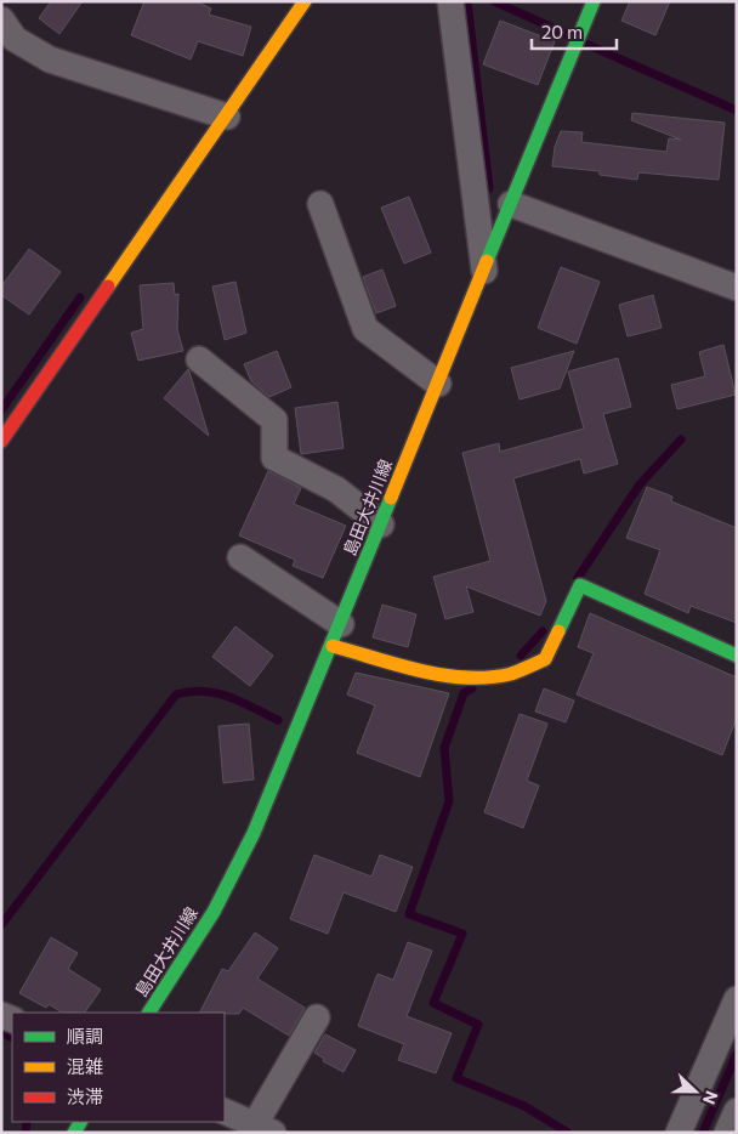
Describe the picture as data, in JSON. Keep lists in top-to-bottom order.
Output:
{
  "streets": {
    "main road": ["島田大井川線"]
  },
  "legend": ["順調", "混雑", "渋滞"],
  "scale_bar": "20 m",
  "north": "right"
}
